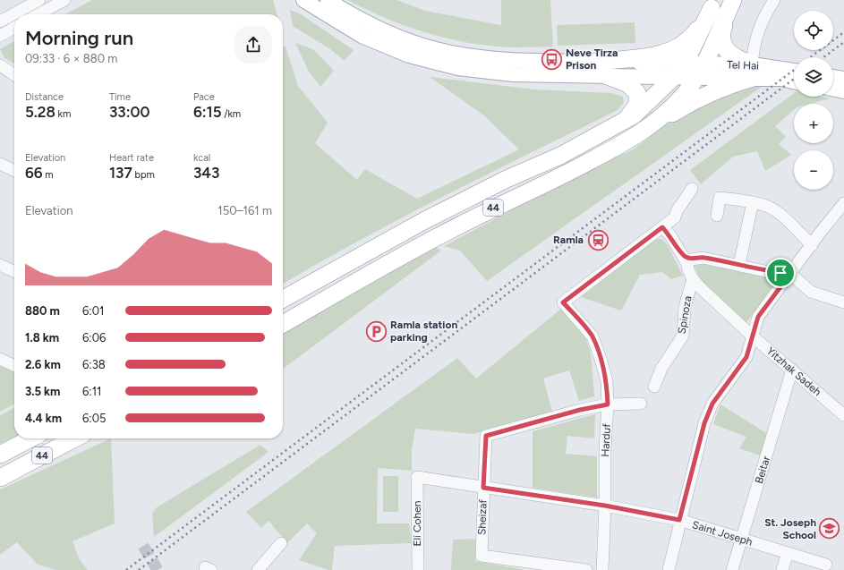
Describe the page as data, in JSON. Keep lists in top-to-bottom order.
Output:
{
  "streets": {
    "highway": ["44"],
    "main road": ["Tel Hai"],
    "street": [
      "Spinoza",
      "Yitzhak Sadeh",
      "Harduf",
      "Beitar",
      "Sheizaf",
      "Eli Cohen",
      "Saint Joseph"
    ]
  },
  "crossings": [
    ["Tel Hai", "44"],
    ["Spinoza", "Yitzhak Sadeh"],
    ["Yitzhak Sadeh", "Harduf"],
    ["Yitzhak Sadeh", "Beitar"],
    ["Harduf", "Sheizaf"],
    ["Harduf", "Saint Joseph"],
    ["Beitar", "Saint Joseph"],
    ["Sheizaf", "Saint Joseph"],
    ["Eli Cohen", "Saint Joseph"]
  ],
  "places": {
    "bus stop": ["Neve Tirza Prison"],
    "station": ["Ramla"],
    "parking": ["Ramla station parking"],
    "school or university": ["St. Joseph School"]
  },
  "page": {
    "map_buttons": ["+", "−"],
    "heading": ["Morning run", "09:33 · 6 × 880 m"],
    "stats": [
      ["Distance", "5.28 km"],
      ["Time", "33:00"],
      ["Pace", "6:15 /km"],
      ["Elevation", "66 m"],
      ["Heart rate", "137 bpm"],
      ["kcal", "343"]
    ],
    "chart": ["Elevation", "150–161 m"],
    "list": [
      {
        "name": "880 m",
        "note": "6:01"
      },
      {
        "name": "1.8 km",
        "note": "6:06"
      },
      {
        "name": "2.6 km",
        "note": "6:38"
      },
      {
        "name": "3.5 km",
        "note": "6:11"
      },
      {
        "name": "4.4 km",
        "note": "6:05"
      }
    ]
  }
}
